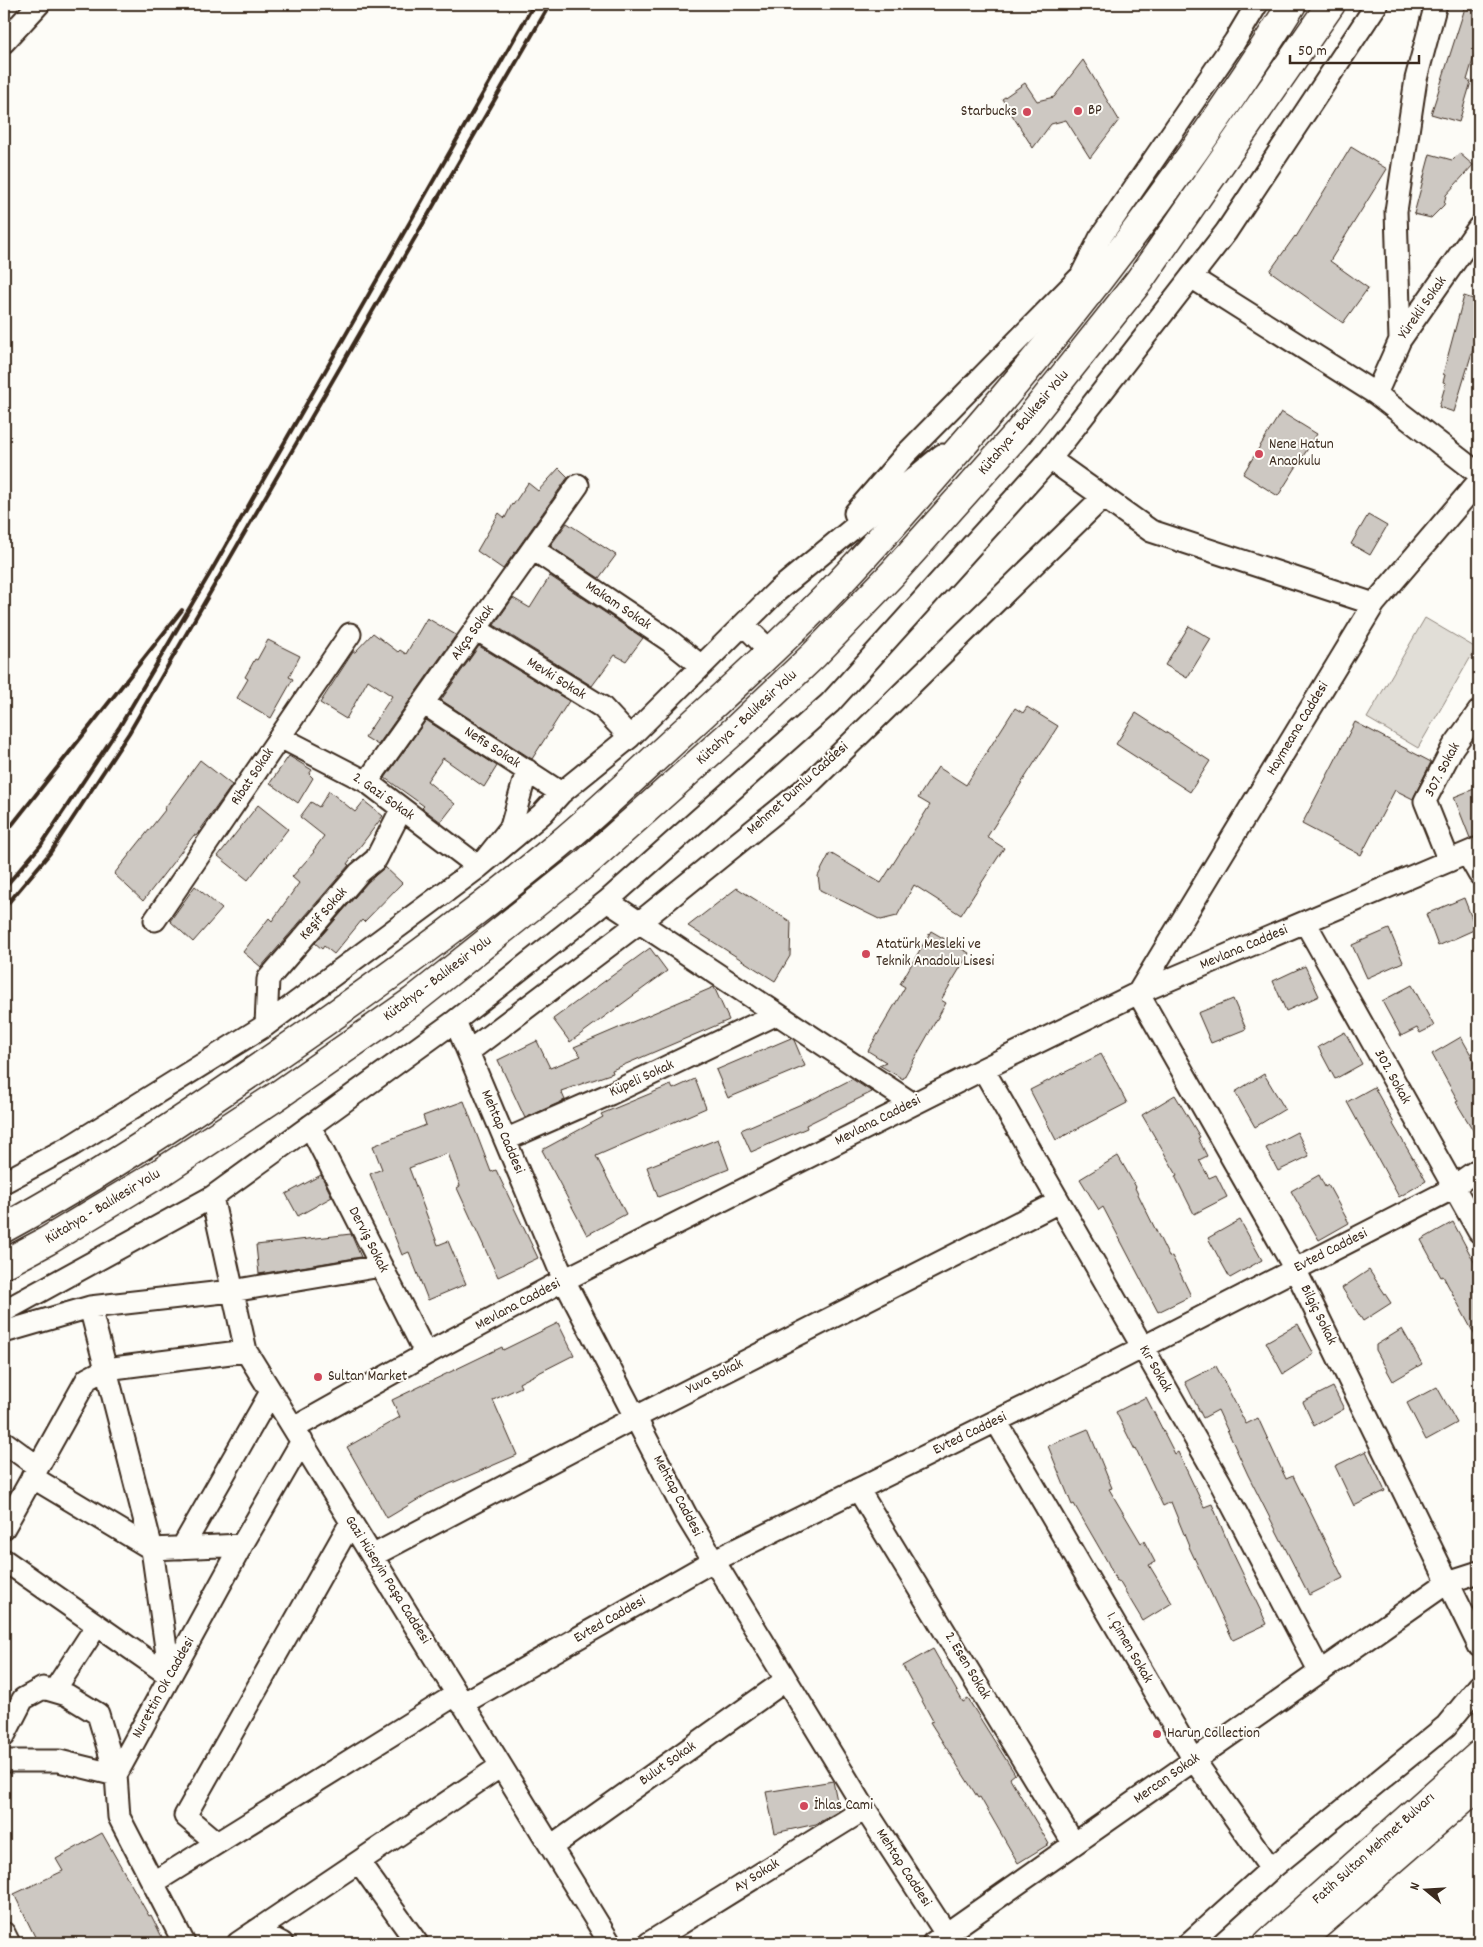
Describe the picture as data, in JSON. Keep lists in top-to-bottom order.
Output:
{
  "streets": {
    "main road": ["Kütahya - Balıkesir Yolu", "Fatih Sultan Mehmet Bulvarı"],
    "street": [
      "Yürekli Sokak",
      "Makam Sokak",
      "Akça Sokak",
      "Mevki Sokak",
      "Haymeana Caddesi",
      "Nefis Sokak",
      "307. Sokak",
      "Ribat Sokak",
      "Mehmet Dumlu Caddesi",
      "2. Gazi Sokak",
      "Keşif Sokak",
      "Mevlana Caddesi",
      "302. Sokak",
      "Küpeli Sokak",
      "Mehtap Caddesi",
      "Derviş Sokak",
      "Evted Caddesi",
      "Bilgiç Sokak",
      "Kır Sokak",
      "Yuva Sokak",
      "Gazi Hüseyin Paşa Caddesi",
      "1. Çimen Sokak",
      "2. Esen Sokak",
      "Nurettin Ok Caddesi",
      "Bulut Sokak",
      "Mercan Sokak",
      "Ay Sokak"
    ]
  },
  "crossings": [
    ["Makam Sokak", "Akça Sokak"],
    ["Akça Sokak", "Mevki Sokak"],
    ["Akça Sokak", "Nefis Sokak"],
    ["Akça Sokak", "2. Gazi Sokak"],
    ["Haymeana Caddesi", "Mevlana Caddesi"],
    ["Haymeana Caddesi", "Bilgiç Sokak"],
    ["307. Sokak", "Mevlana Caddesi"],
    ["Ribat Sokak", "2. Gazi Sokak"],
    ["Mehmet Dumlu Caddesi", "Mehtap Caddesi"],
    ["2. Gazi Sokak", "Keşif Sokak"],
    ["Mevlana Caddesi", "302. Sokak"],
    ["Mevlana Caddesi", "Mehtap Caddesi"],
    ["Mevlana Caddesi", "Derviş Sokak"],
    ["Mevlana Caddesi", "Bilgiç Sokak"],
    ["Mevlana Caddesi", "Kır Sokak"],
    ["Mevlana Caddesi", "Gazi Hüseyin Paşa Caddesi"],
    ["Mevlana Caddesi", "Nurettin Ok Caddesi"],
    ["302. Sokak", "Evted Caddesi"],
    ["Küpeli Sokak", "Mehtap Caddesi"],
    ["Mehtap Caddesi", "Evted Caddesi"],
    ["Mehtap Caddesi", "Yuva Sokak"],
    ["Mehtap Caddesi", "Bulut Sokak"],
    ["Mehtap Caddesi", "Mercan Sokak"],
    ["Mehtap Caddesi", "Ay Sokak"],
    ["Evted Caddesi", "Bilgiç Sokak"],
    ["Evted Caddesi", "Kır Sokak"],
    ["Evted Caddesi", "Gazi Hüseyin Paşa Caddesi"],
    ["Evted Caddesi", "1. Çimen Sokak"],
    ["Evted Caddesi", "2. Esen Sokak"],
    ["Bilgiç Sokak", "Mercan Sokak"],
    ["Kır Sokak", "Yuva Sokak"],
    ["Kır Sokak", "Mercan Sokak"],
    ["Yuva Sokak", "Gazi Hüseyin Paşa Caddesi"],
    ["Gazi Hüseyin Paşa Caddesi", "Nurettin Ok Caddesi"],
    ["Gazi Hüseyin Paşa Caddesi", "Bulut Sokak"],
    ["1. Çimen Sokak", "Mercan Sokak"],
    ["2. Esen Sokak", "Mercan Sokak"]
  ],
  "places": [
    "BP",
    "Starbucks",
    "Nene Hatun Anaokulu",
    "Atatürk Mesleki ve Teknik Anadolu Lisesi",
    "Sultan Market",
    "Harun Collection",
    "İhlas Cami"
  ],
  "scale_bar": "50 m",
  "north": "left"
}
